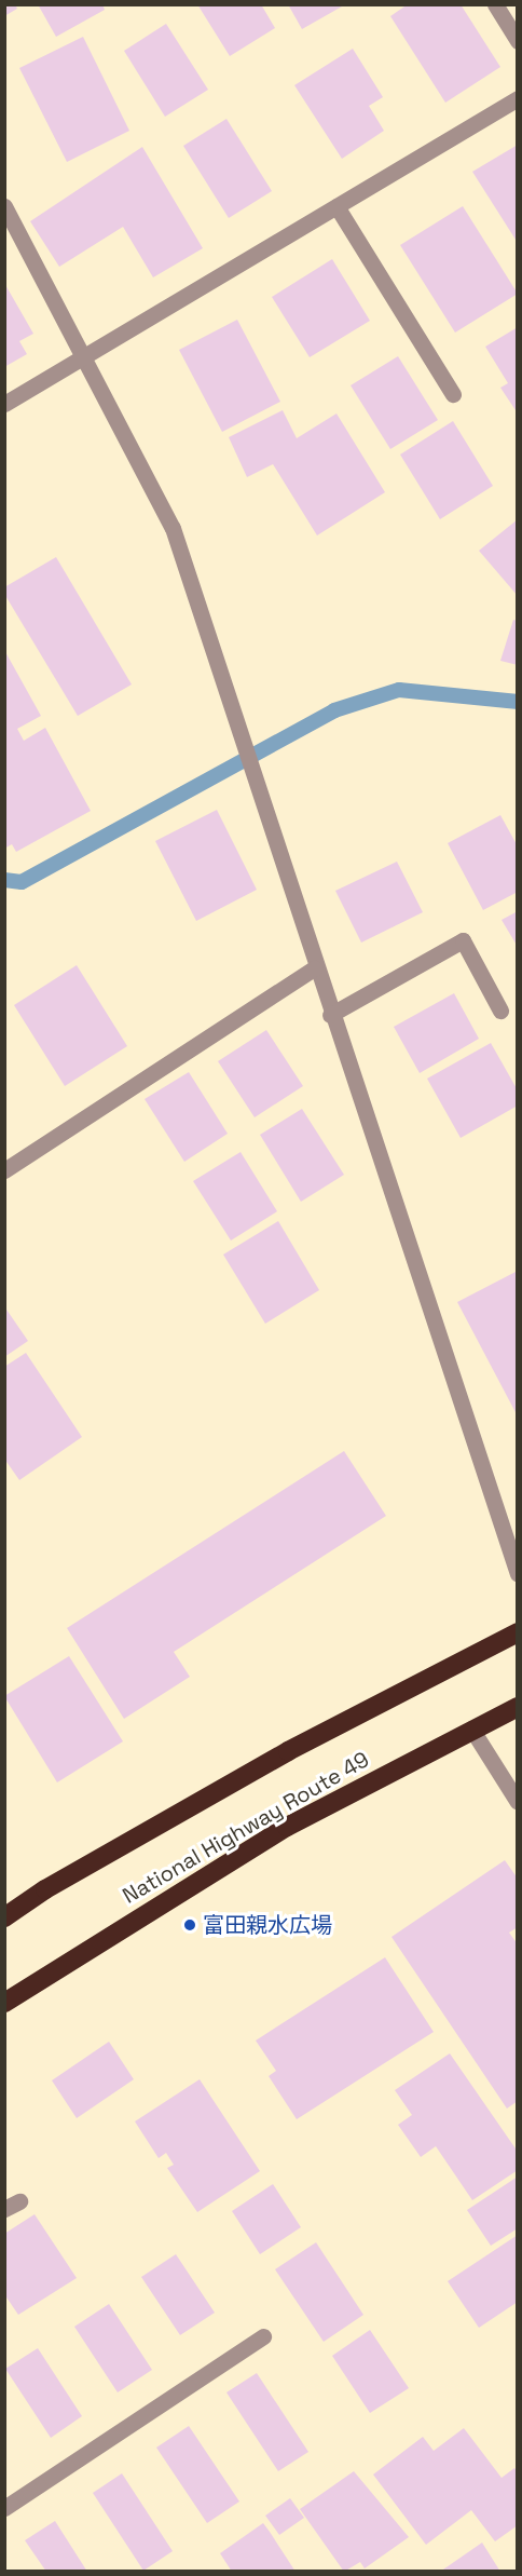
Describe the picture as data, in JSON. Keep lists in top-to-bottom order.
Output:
{
  "streets": {
    "highway": ["National Highway Route 49"]
  },
  "places": ["富田親水広場"]
}
